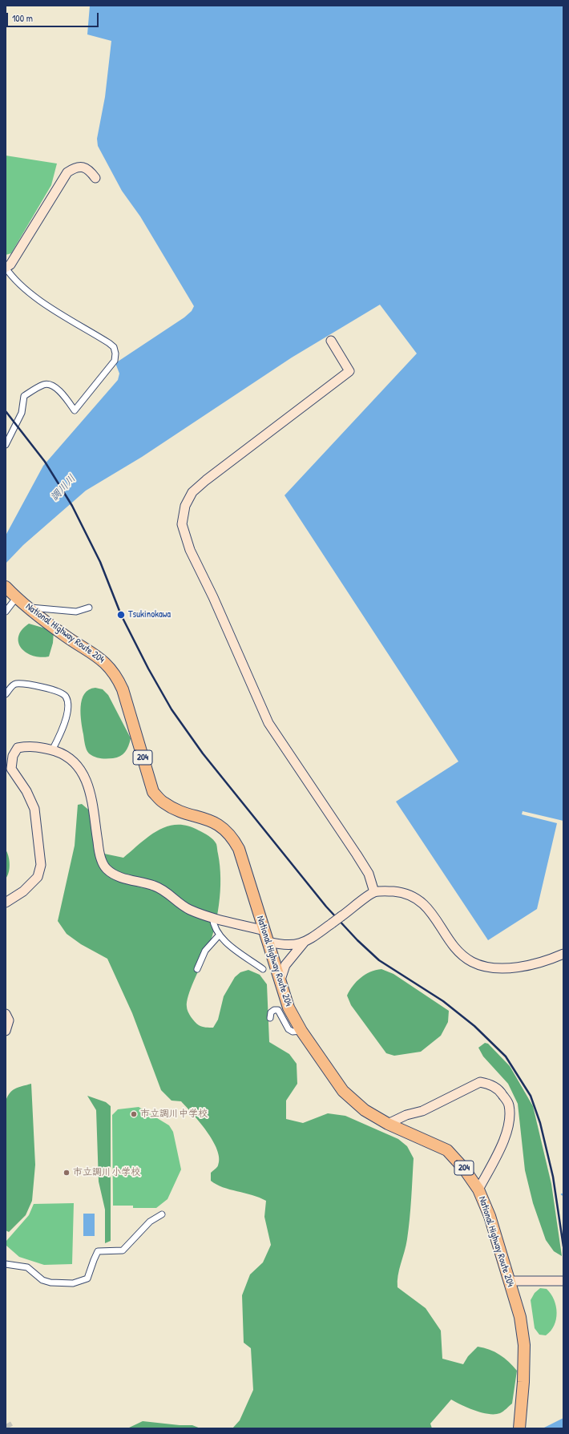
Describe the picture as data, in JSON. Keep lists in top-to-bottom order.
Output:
{
  "streets": {
    "highway": ["National Highway Route 204", "204"]
  },
  "water": ["調川川"],
  "places": ["Tsukinokawa", "市立調川中学校", "市立調川小学校"],
  "scale_bar": "100 m"
}
